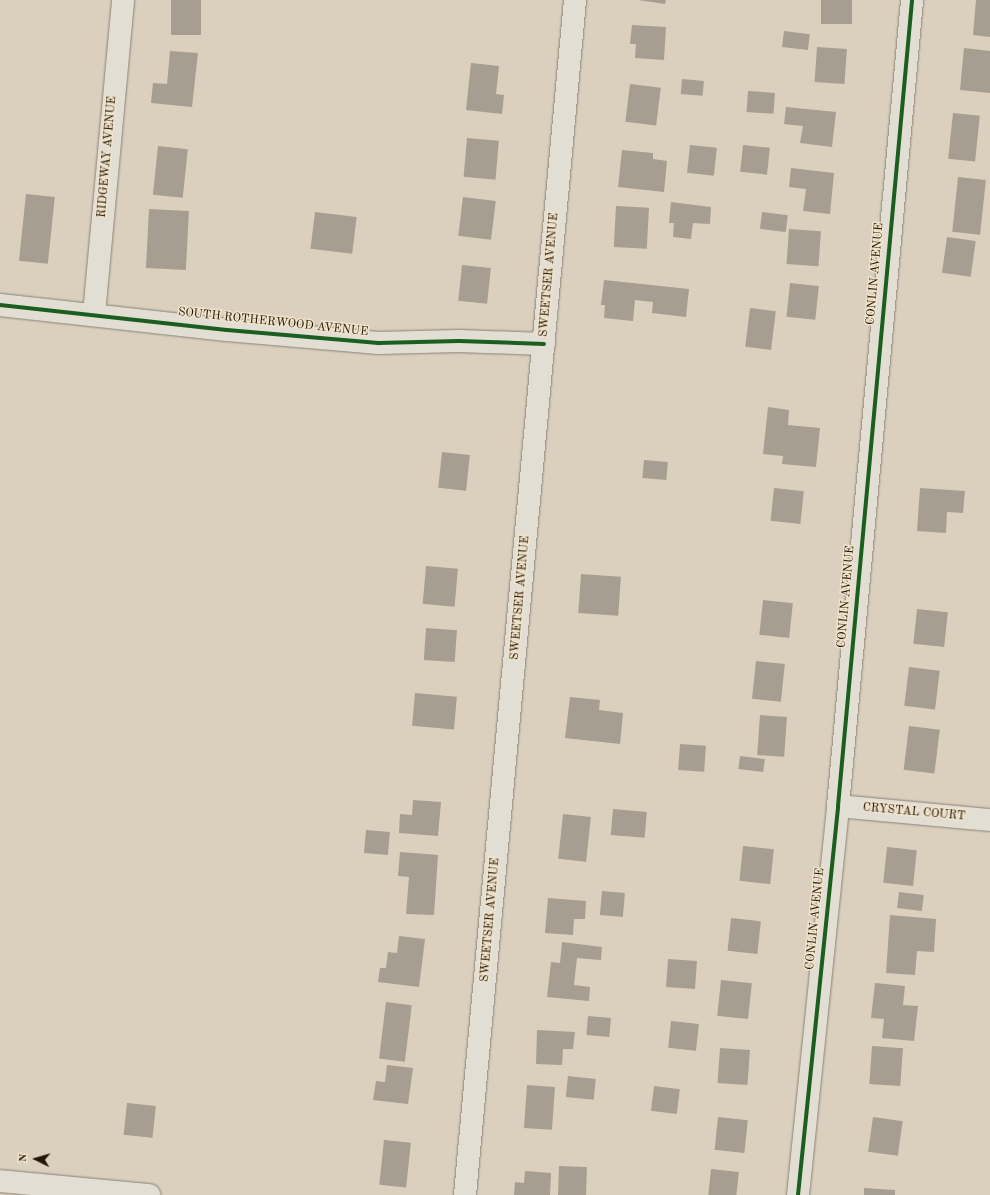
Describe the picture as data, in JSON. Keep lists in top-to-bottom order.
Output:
{
  "streets": {
    "street": [
      "RIDGEWAY AVENUE",
      "CONLIN AVENUE",
      "SWEETSER AVENUE",
      "SOUTH ROTHERWOOD AVENUE",
      "CRYSTAL COURT"
    ]
  },
  "crossings": [
    ["RIDGEWAY AVENUE", "SOUTH ROTHERWOOD AVENUE"],
    ["CONLIN AVENUE", "CRYSTAL COURT"],
    ["SWEETSER AVENUE", "SOUTH ROTHERWOOD AVENUE"]
  ],
  "north": "left"
}
